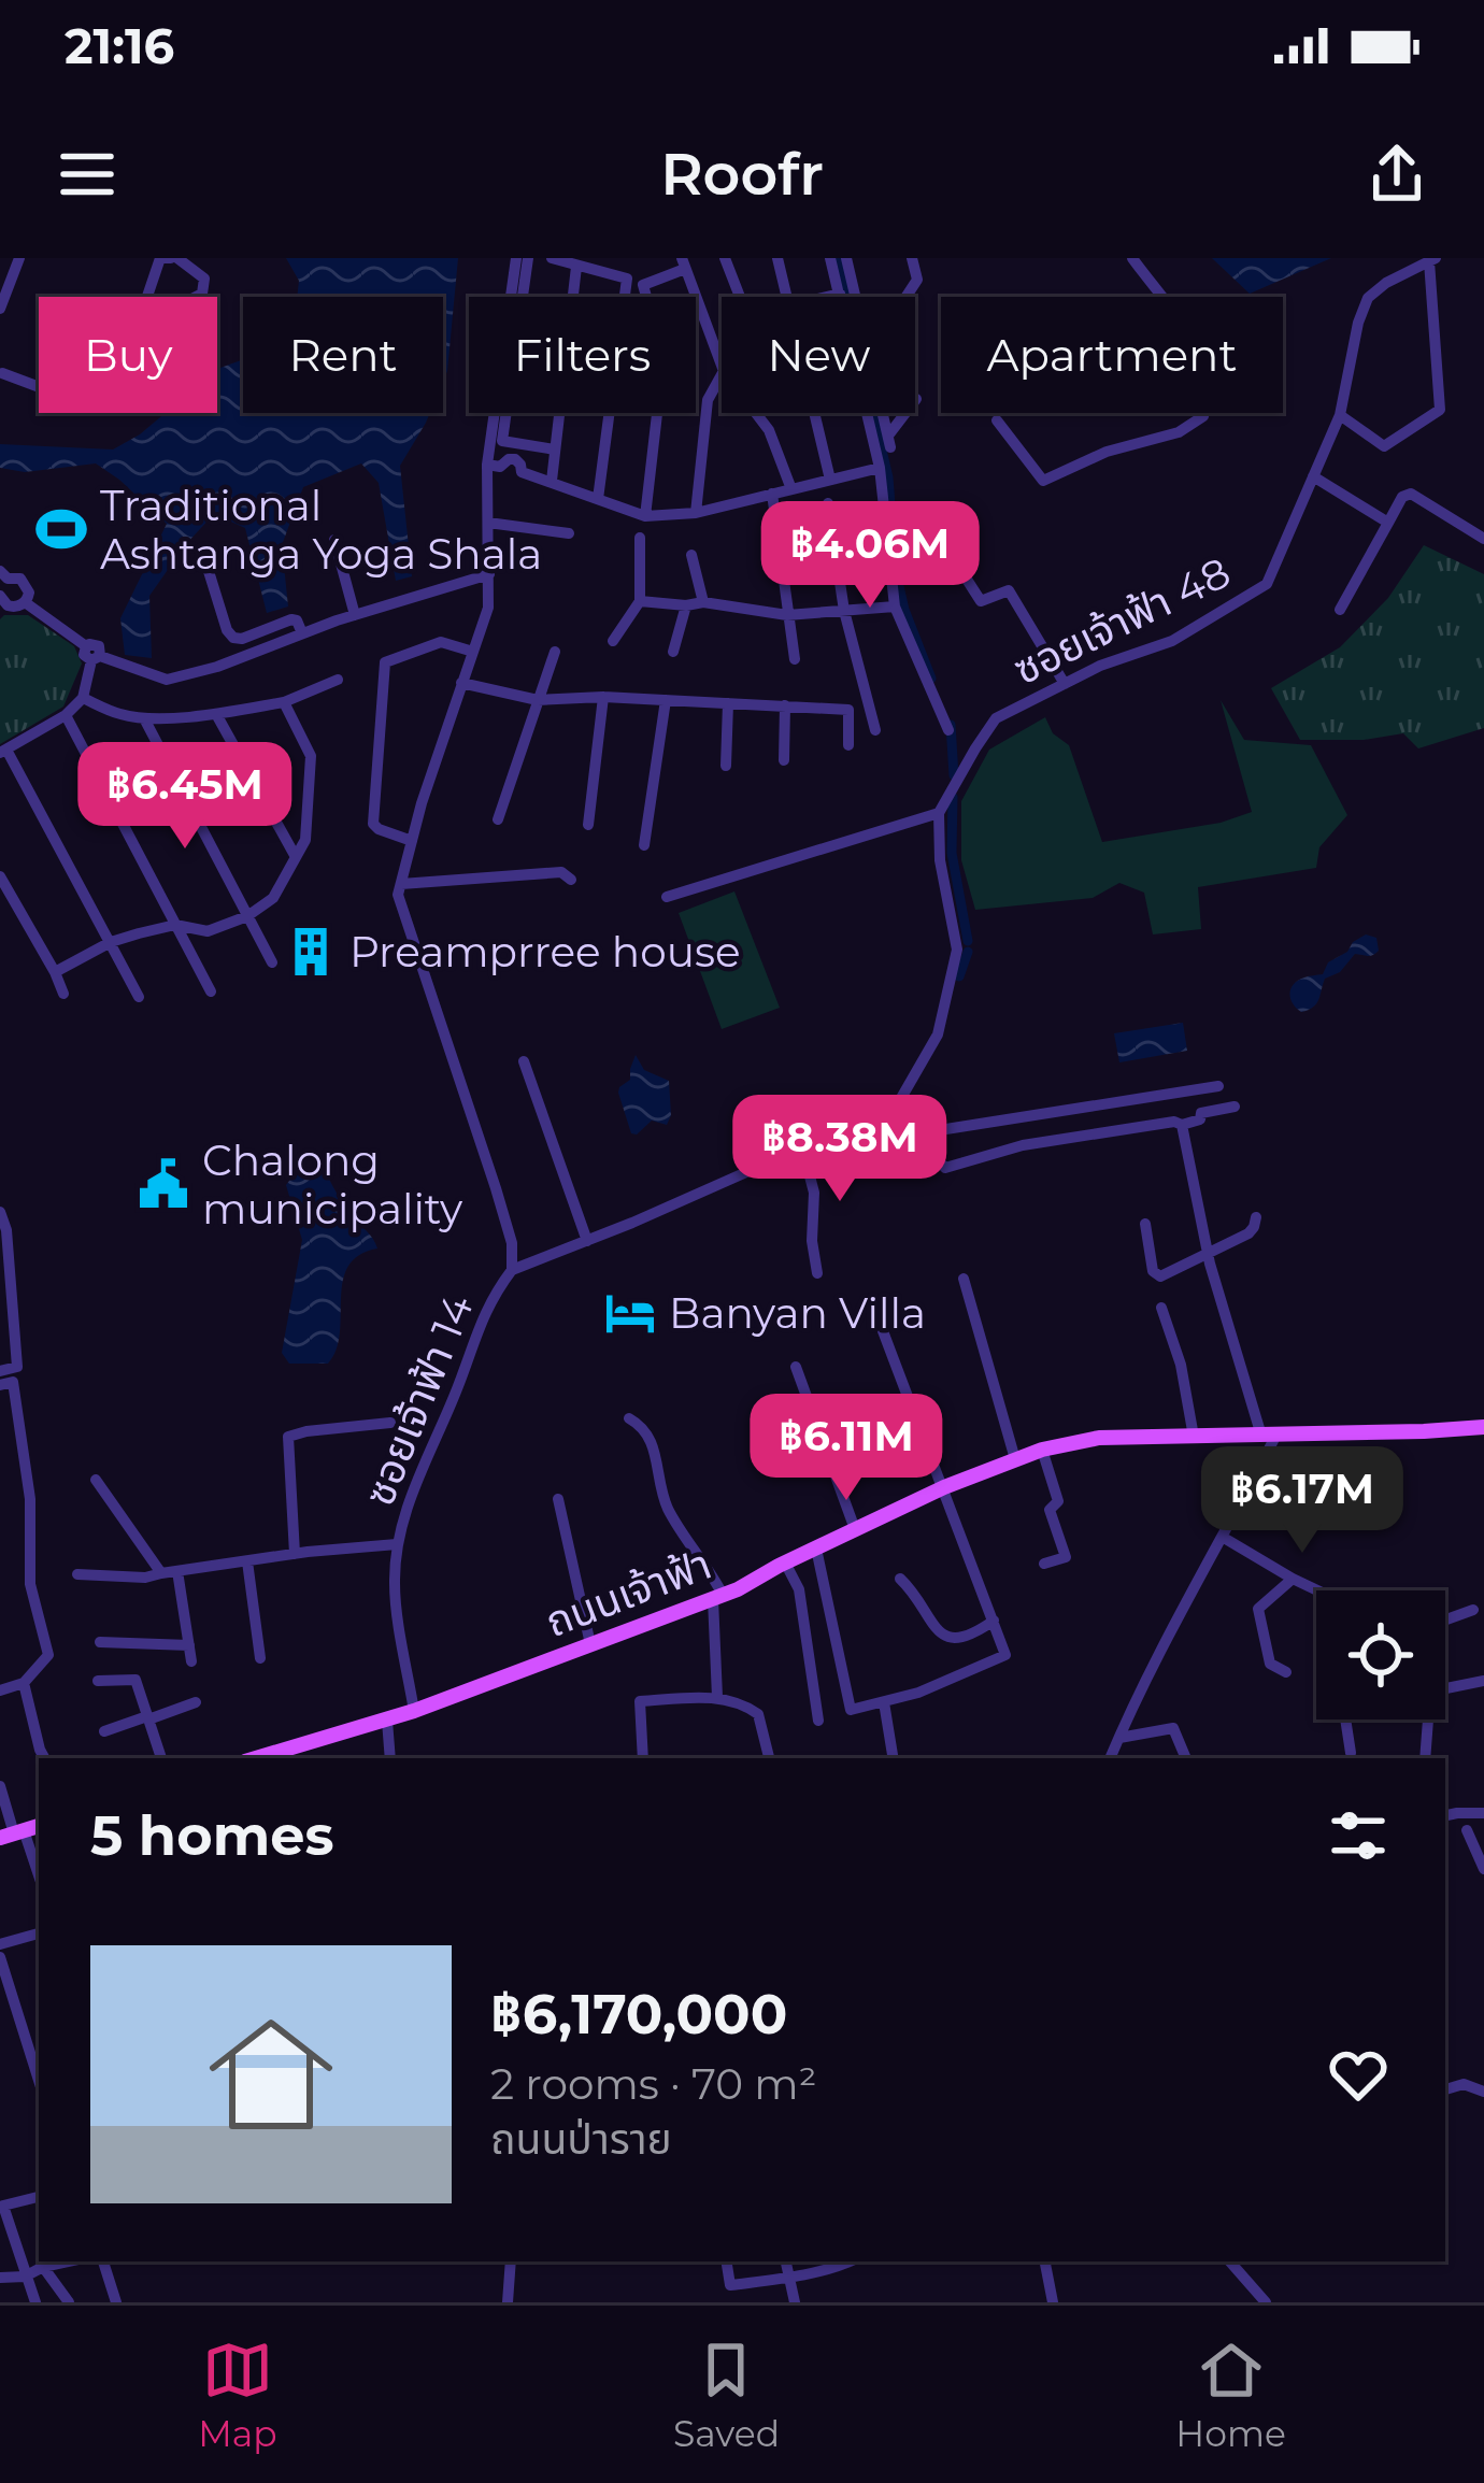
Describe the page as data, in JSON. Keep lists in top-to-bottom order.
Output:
{
  "streets": {
    "main road": ["ถนนเจ้าฟ้า"],
    "street": ["ซอยเจ้าฟ้า 48", "ซอยเจ้าฟ้า 14"]
  },
  "crossings": [
    ["ซอยเจ้าฟ้า 14", "ถนนเจ้าฟ้า"]
  ],
  "places": {
    "sports": ["Traditional Ashtanga Yoga Shala"],
    "building": ["Preamprree house"],
    "public building": ["Chalong municipality"],
    "hotel": ["Banyan Villa"]
  },
  "page": {
    "status": "21:16",
    "header": "Roofr",
    "chip": [
      "Buy",
      "Rent",
      "Filters",
      "New",
      "Apartment"
    ],
    "price": [
      "฿4.06M",
      "฿6.45M",
      "฿8.38M",
      "฿6.11M",
      "฿6.17M"
    ],
    "heading": "5 homes",
    "list": [
      {
        "name": "฿6,170,000",
        "note": "2 rooms · 70 m² · ถนนป่าราย"
      }
    ],
    "tabs": ["Map", "Saved", "Home"]
  }
}
